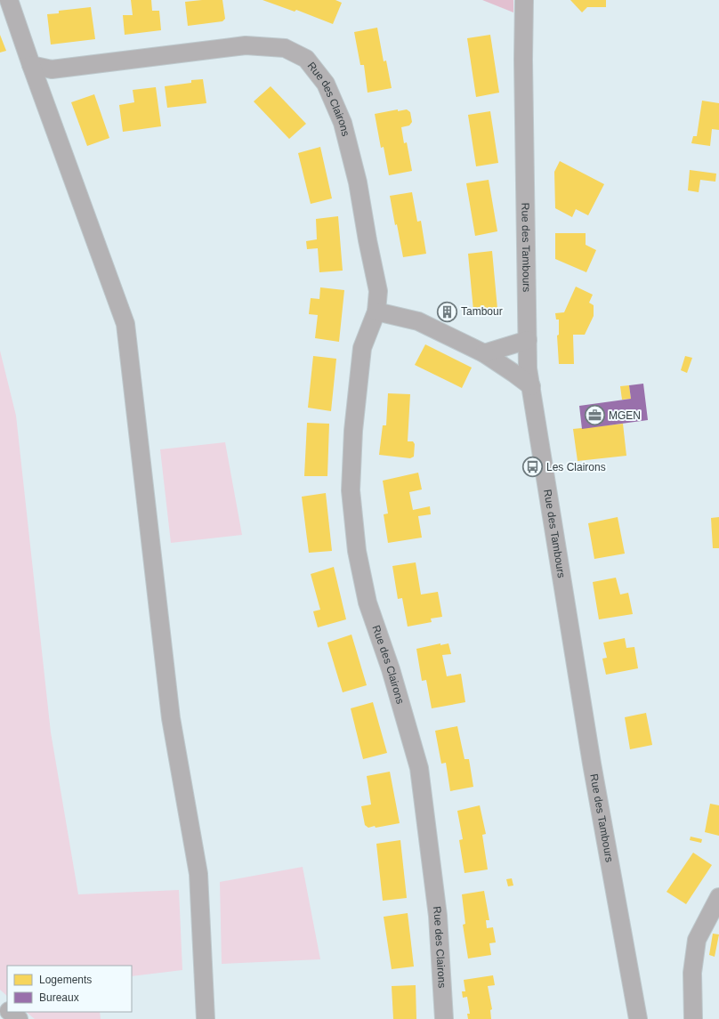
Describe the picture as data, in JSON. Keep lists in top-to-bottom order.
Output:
{
  "streets": {
    "street": ["Rue des Clairons", "Rue des Tambours"]
  },
  "places": {
    "building": ["Tambour"],
    "office": ["MGEN"],
    "bus stop": ["Les Clairons"]
  },
  "legend": ["Logements", "Bureaux"]
}
